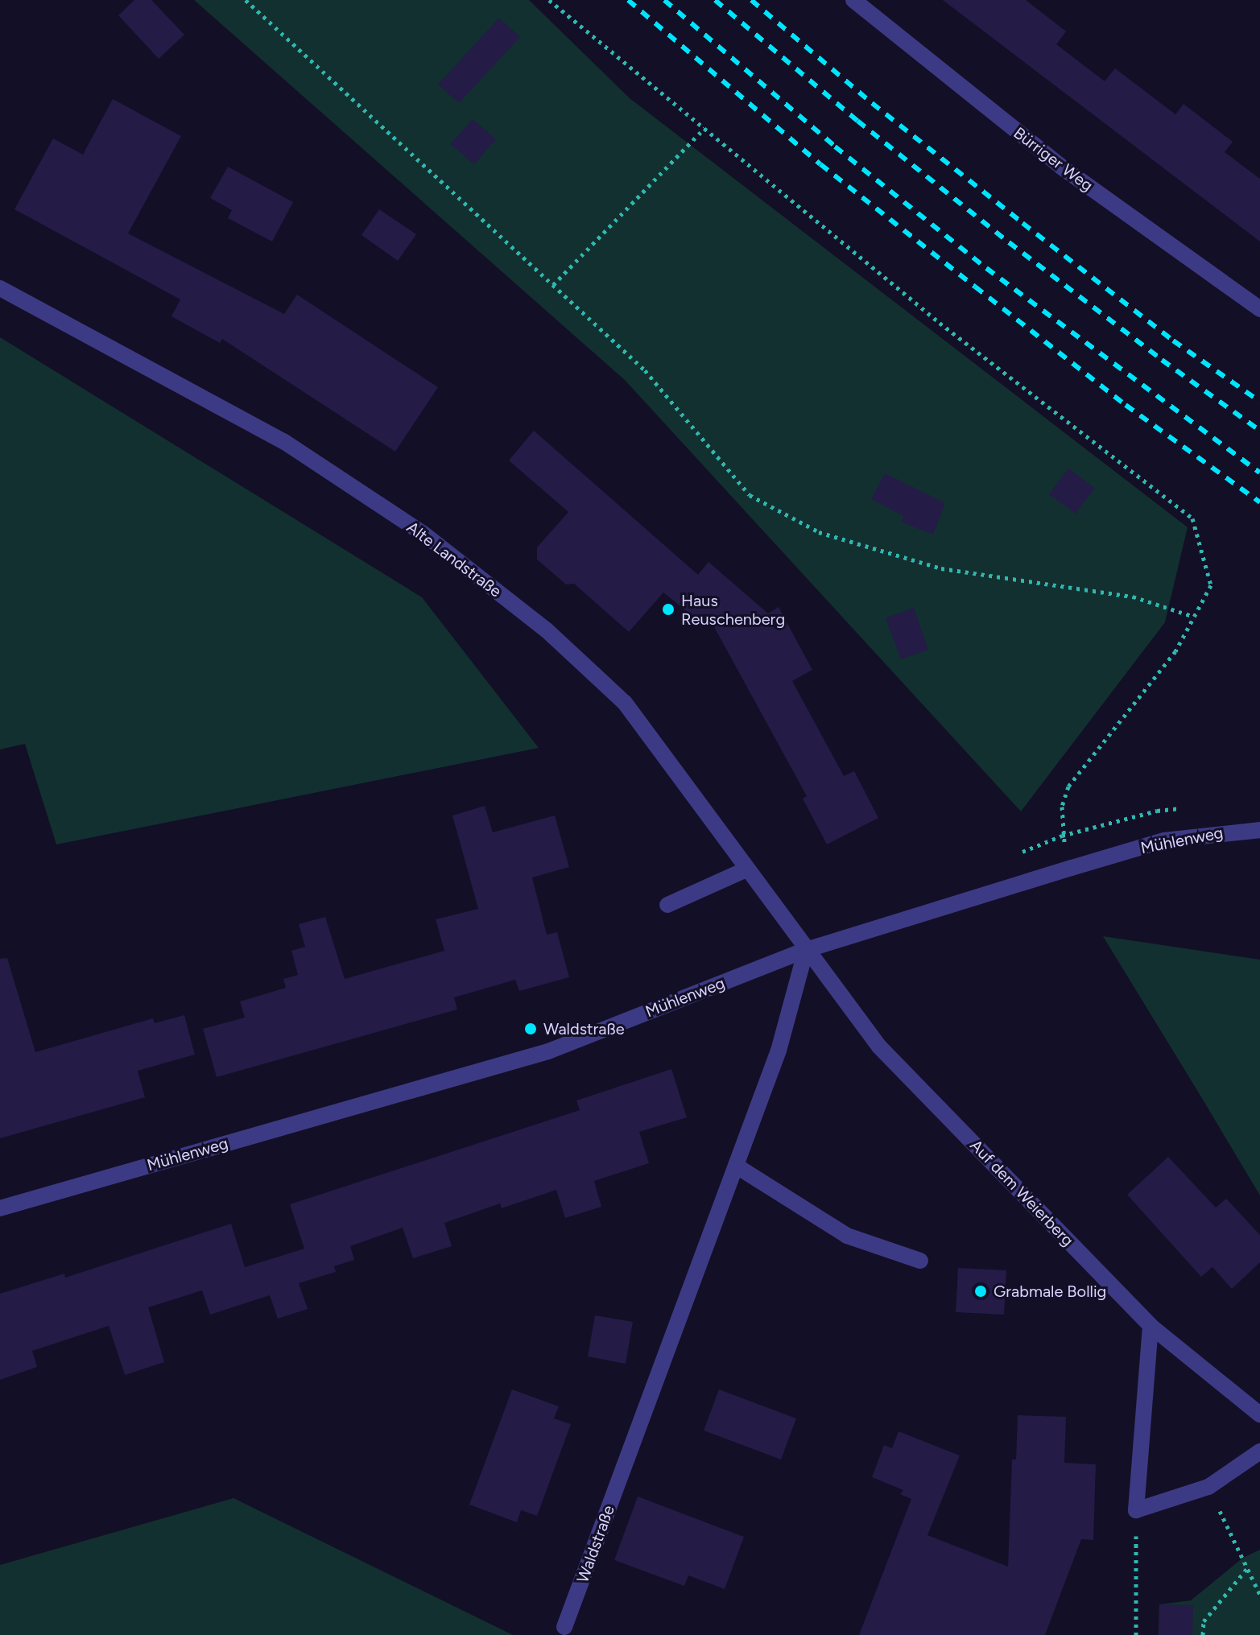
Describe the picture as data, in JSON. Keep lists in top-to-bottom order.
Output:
{
  "streets": {
    "street": [
      "Bürriger Weg",
      "Alte Landstraße",
      "Mühlenweg",
      "Auf dem Weierberg",
      "Waldstraße"
    ]
  },
  "crossings": [
    ["Alte Landstraße", "Mühlenweg"],
    ["Alte Landstraße", "Auf dem Weierberg"],
    ["Alte Landstraße", "Waldstraße"],
    ["Mühlenweg", "Auf dem Weierberg"],
    ["Mühlenweg", "Waldstraße"],
    ["Auf dem Weierberg", "Waldstraße"]
  ],
  "places": ["Haus Reuschenberg", "Waldstraße", "Grabmale Bollig"]
}
